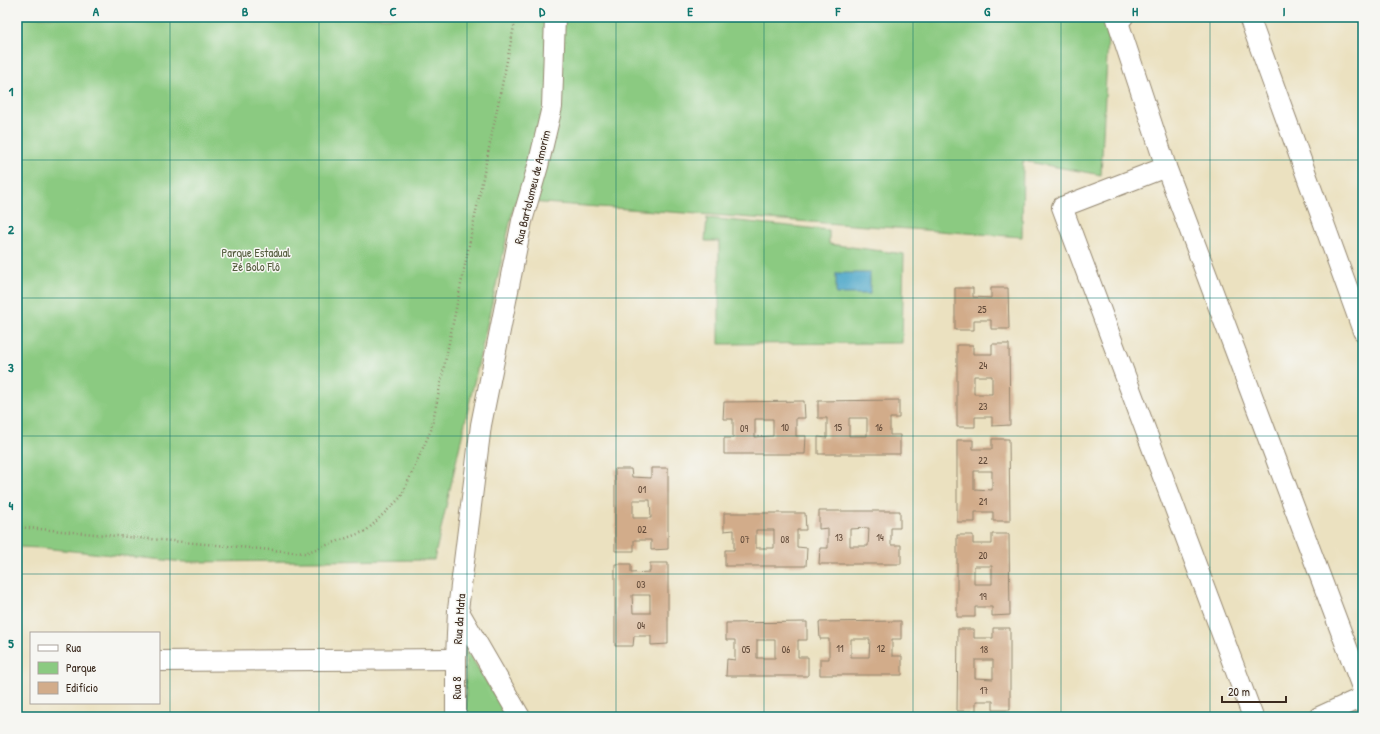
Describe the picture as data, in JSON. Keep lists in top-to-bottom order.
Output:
{
  "streets": {
    "street": ["Rua Bartolomeu de Amorim", "Rua da Mata", "Rua 8"]
  },
  "crossings": [
    ["Rua Bartolomeu de Amorim", "Rua da Mata"],
    ["Rua da Mata", "Rua 8"]
  ],
  "parks": ["Parque Estadual Zé Bolo Flô"],
  "house_numbers": [
    "25",
    "24",
    "23",
    "10",
    "15",
    "16",
    "09",
    "22",
    "01",
    "21",
    "02",
    "13",
    "14",
    "07",
    "08",
    "20",
    "03",
    "19",
    "04",
    "11",
    "12",
    "05",
    "06",
    "18",
    "17"
  ],
  "legend": ["Rua", "Parque", "Edifício"],
  "scale_bar": "20 m",
  "grid": {
    "columns": [
      "A",
      "B",
      "C",
      "D",
      "E",
      "F",
      "G",
      "H",
      "I"
    ],
    "rows": [
      "1",
      "2",
      "3",
      "4",
      "5"
    ]
  }
}
